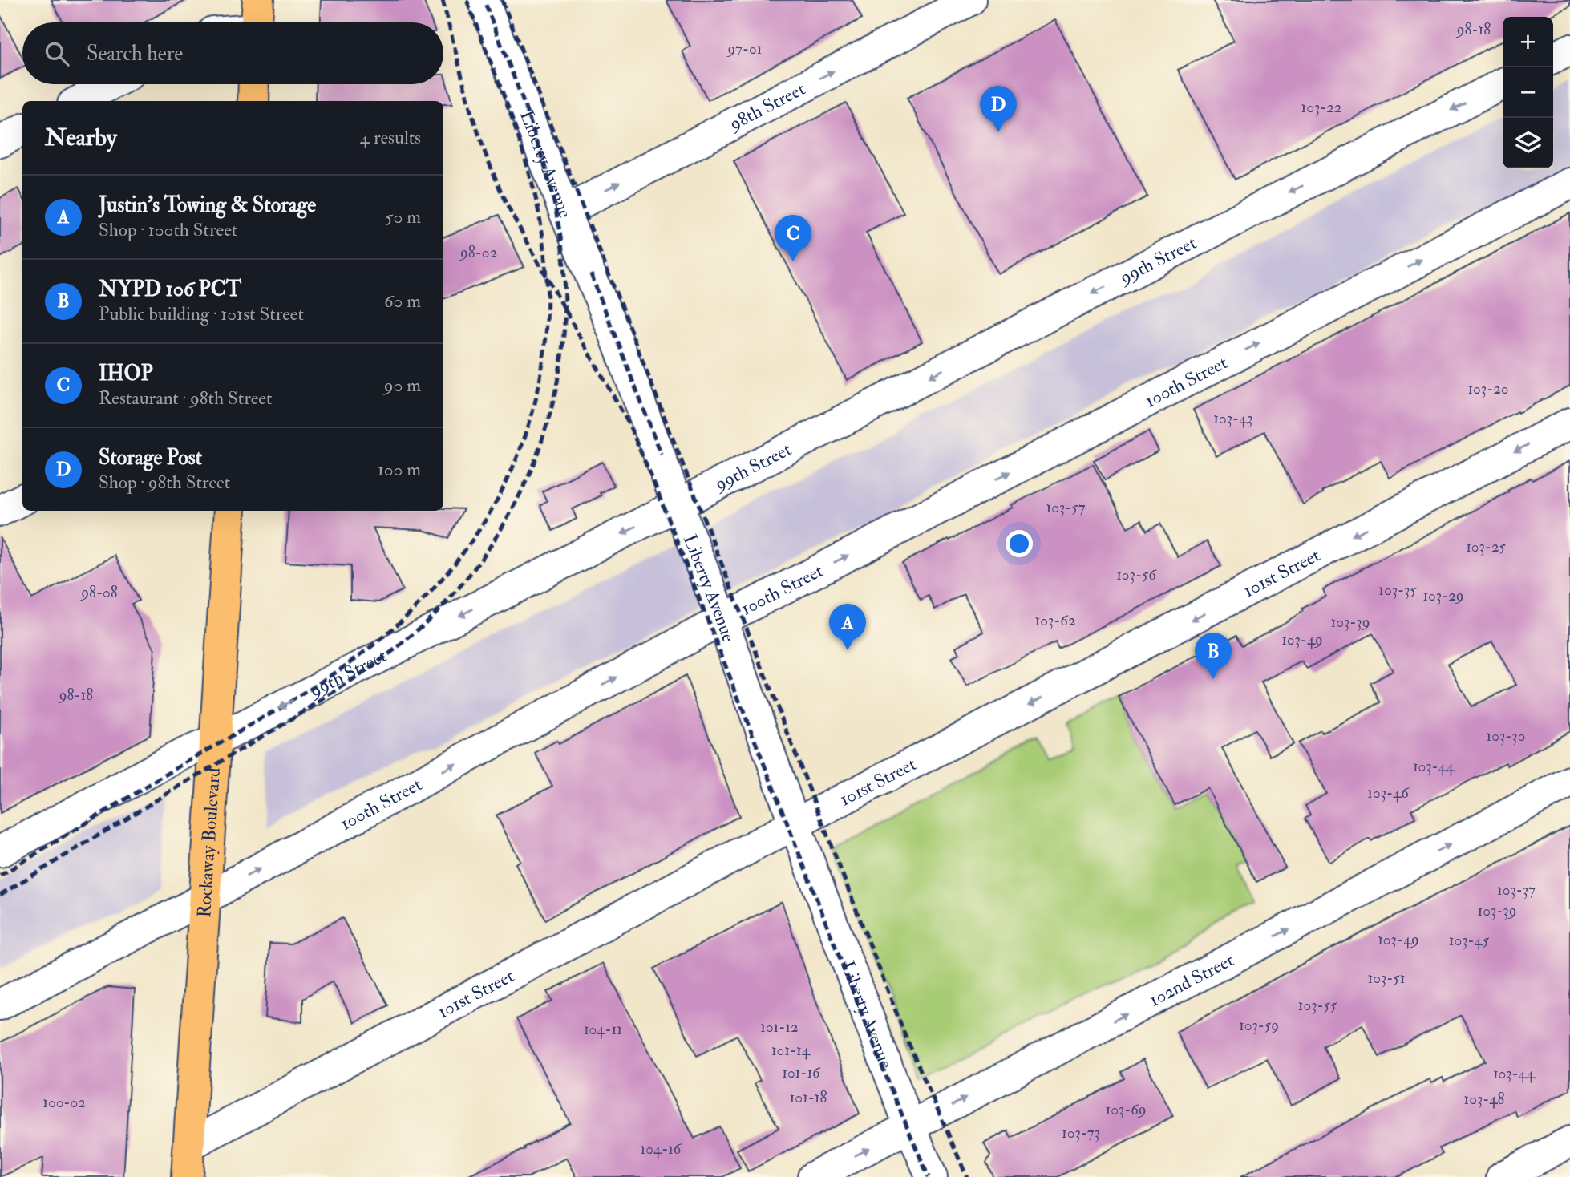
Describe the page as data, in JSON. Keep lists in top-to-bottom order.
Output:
{
  "streets": {
    "main road": ["Rockaway Boulevard"],
    "street": [
      "98th Street",
      "Liberty Avenue",
      "99th Street",
      "100th Street",
      "101st Street",
      "102nd Street"
    ]
  },
  "crossings": [
    ["98th Street", "Liberty Avenue"],
    ["Liberty Avenue", "99th Street"],
    ["Liberty Avenue", "100th Street"],
    ["Liberty Avenue", "101st Street"],
    ["Liberty Avenue", "102nd Street"],
    ["99th Street", "Rockaway Boulevard"],
    ["100th Street", "Rockaway Boulevard"],
    ["101st Street", "Rockaway Boulevard"]
  ],
  "one_way": [
    "98th Street",
    "99th Street",
    "100th Street",
    "101st Street",
    "102nd Street"
  ],
  "house_numbers": [
    "98-18",
    "97-01",
    "103-22",
    "98-02",
    "103-20",
    "103-43",
    "103-57",
    "103-25",
    "103-56",
    "103-35",
    "98-08",
    "103-29",
    "103-62",
    "103-39",
    "103-49",
    "98-18",
    "103-30",
    "103-44",
    "103-46",
    "103-37",
    "103-39",
    "103-49",
    "103-45",
    "103-51",
    "103-55",
    "103-59",
    "101-12",
    "104-11",
    "101-14",
    "101-16",
    "103-44",
    "101-18",
    "103-48",
    "100-02",
    "103-69",
    "103-73",
    "104-16"
  ],
  "page": {
    "map_buttons": ["+", "−"],
    "search": "Search here",
    "pins": [
      "D",
      "C",
      "A",
      "B"
    ],
    "heading": ["Nearby", "4 results"],
    "list": [
      {
        "mark": "A",
        "name": "Justin's Towing & Storage",
        "note": "Shop · 100th Street",
        "value": "50 m"
      },
      {
        "mark": "B",
        "name": "NYPD 106 PCT",
        "note": "Public building · 101st Street",
        "value": "60 m"
      },
      {
        "mark": "C",
        "name": "IHOP",
        "note": "Restaurant · 98th Street",
        "value": "90 m"
      },
      {
        "mark": "D",
        "name": "Storage Post",
        "note": "Shop · 98th Street",
        "value": "100 m"
      }
    ]
  }
}
